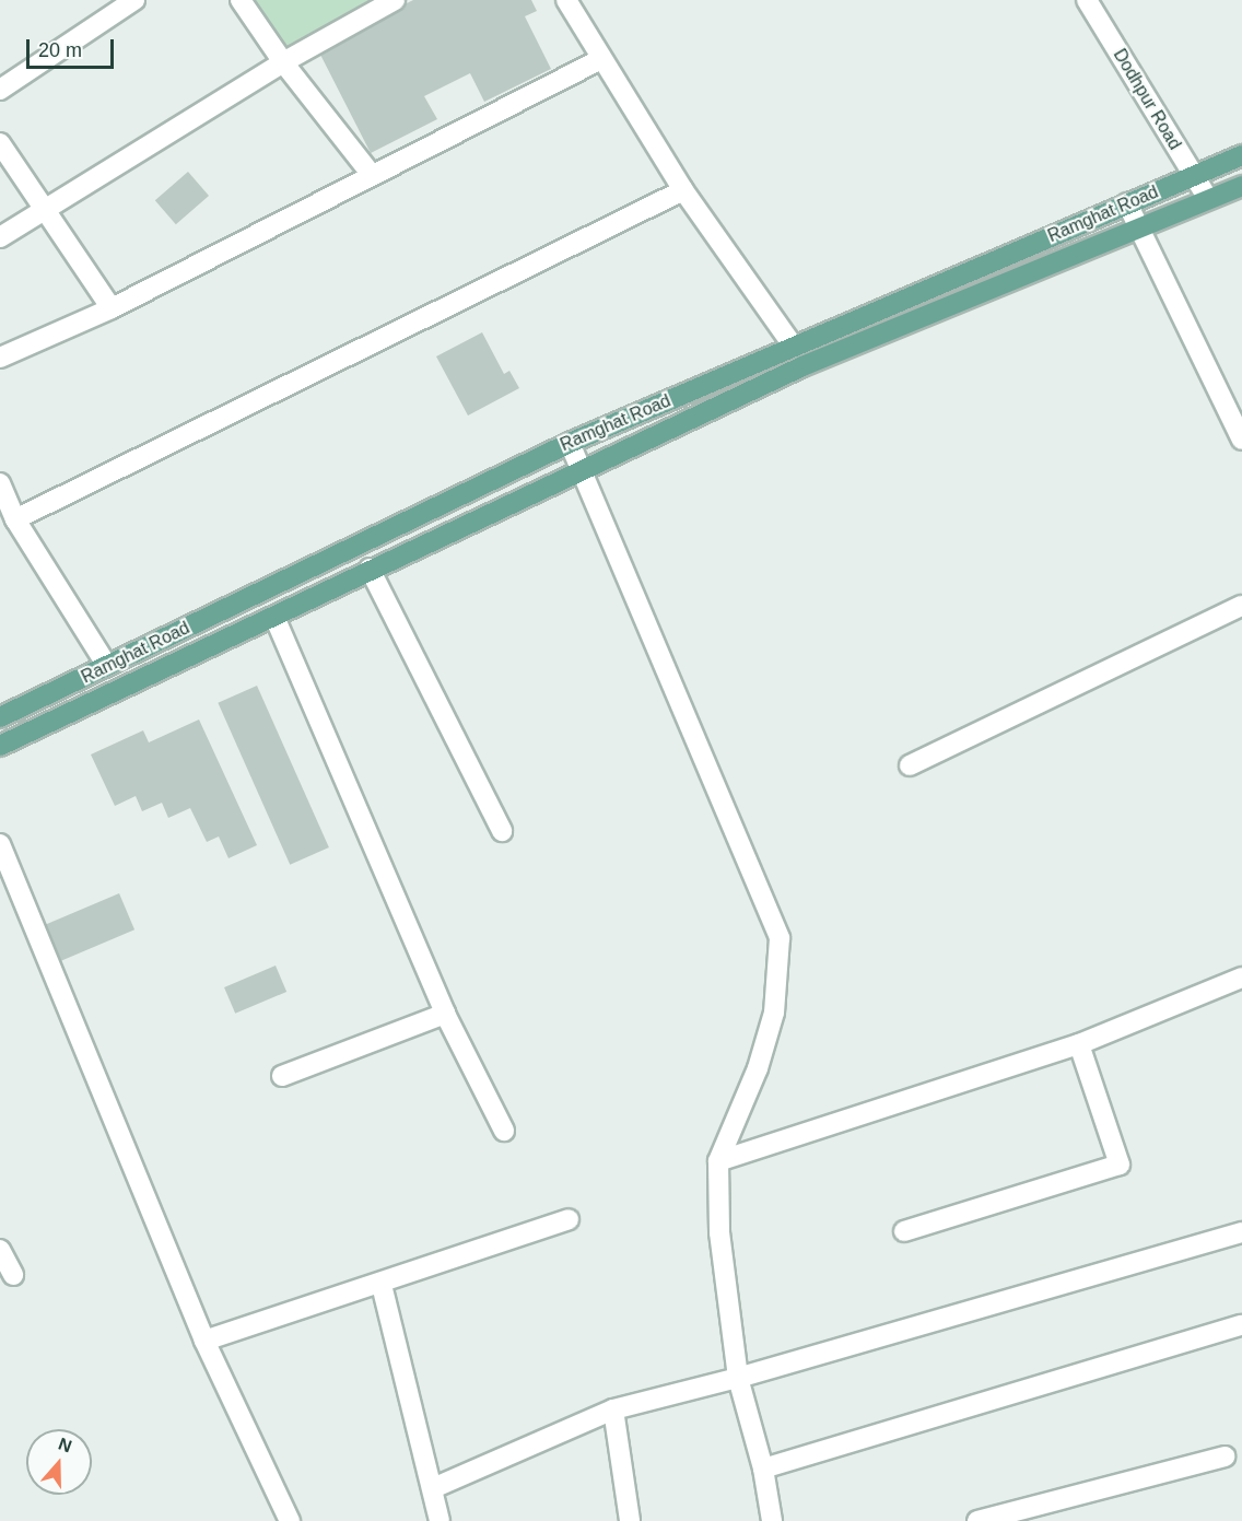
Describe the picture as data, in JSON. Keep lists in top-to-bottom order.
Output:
{
  "streets": {
    "main road": ["Ramghat Road"],
    "street": ["Dodhpur Road"]
  },
  "crossings": [
    ["Dodhpur Road", "Ramghat Road"]
  ],
  "scale_bar": "20 m",
  "north": "top"
}
